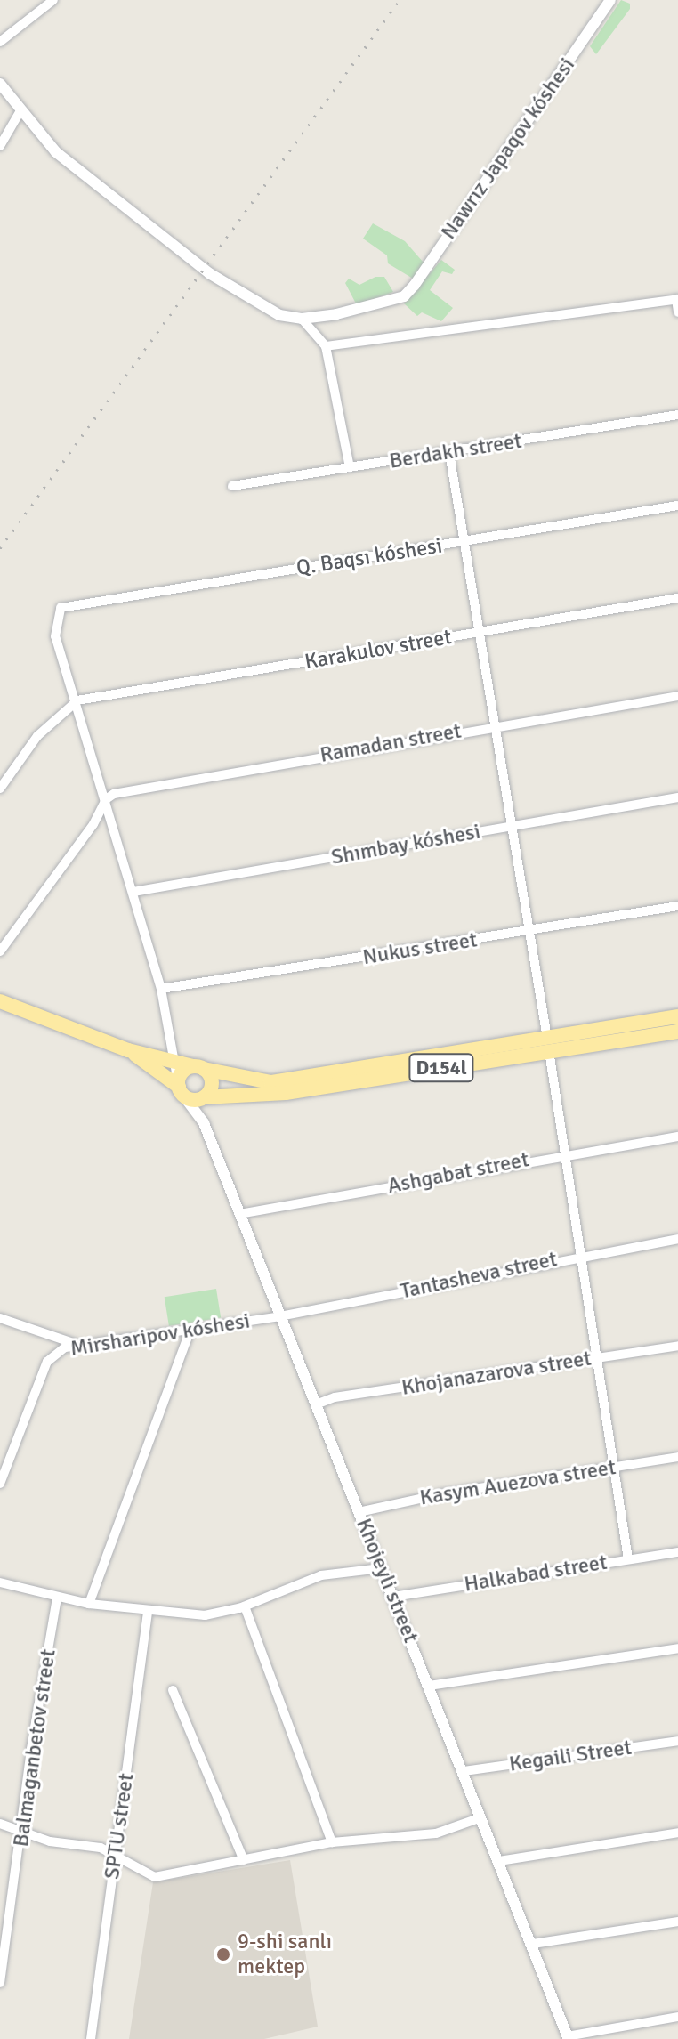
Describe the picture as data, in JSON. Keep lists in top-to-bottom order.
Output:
{
  "streets": {
    "main road": ["D154l"],
    "street": [
      "Nawrız Japaqov kóshesi",
      "Berdakh street",
      "Q. Baqsı kóshesi",
      "Karakulov street",
      "Ramadan street",
      "Shımbay kóshesi",
      "Nukus street",
      "Ashgabat street",
      "Tantasheva street",
      "Mirsharipov kóshesi",
      "Khojanazarova street",
      "Kasym Auezova street",
      "Halkabad street",
      "Khojeyli street",
      "Balmaganbetov street",
      "Kegaili Street",
      "SPTU street"
    ]
  },
  "crossings": [
    ["Q. Baqsı kóshesi", "Karakulov street"],
    ["Ashgabat street", "Khojeyli street"],
    ["Tantasheva street", "Mirsharipov kóshesi"],
    ["Tantasheva street", "Khojeyli street"],
    ["Mirsharipov kóshesi", "Khojeyli street"],
    ["Khojanazarova street", "Khojeyli street"],
    ["Kasym Auezova street", "Khojeyli street"],
    ["Halkabad street", "Khojeyli street"],
    ["Khojeyli street", "Kegaili Street"]
  ],
  "places": ["9-shi sanlı mektep"]
}
